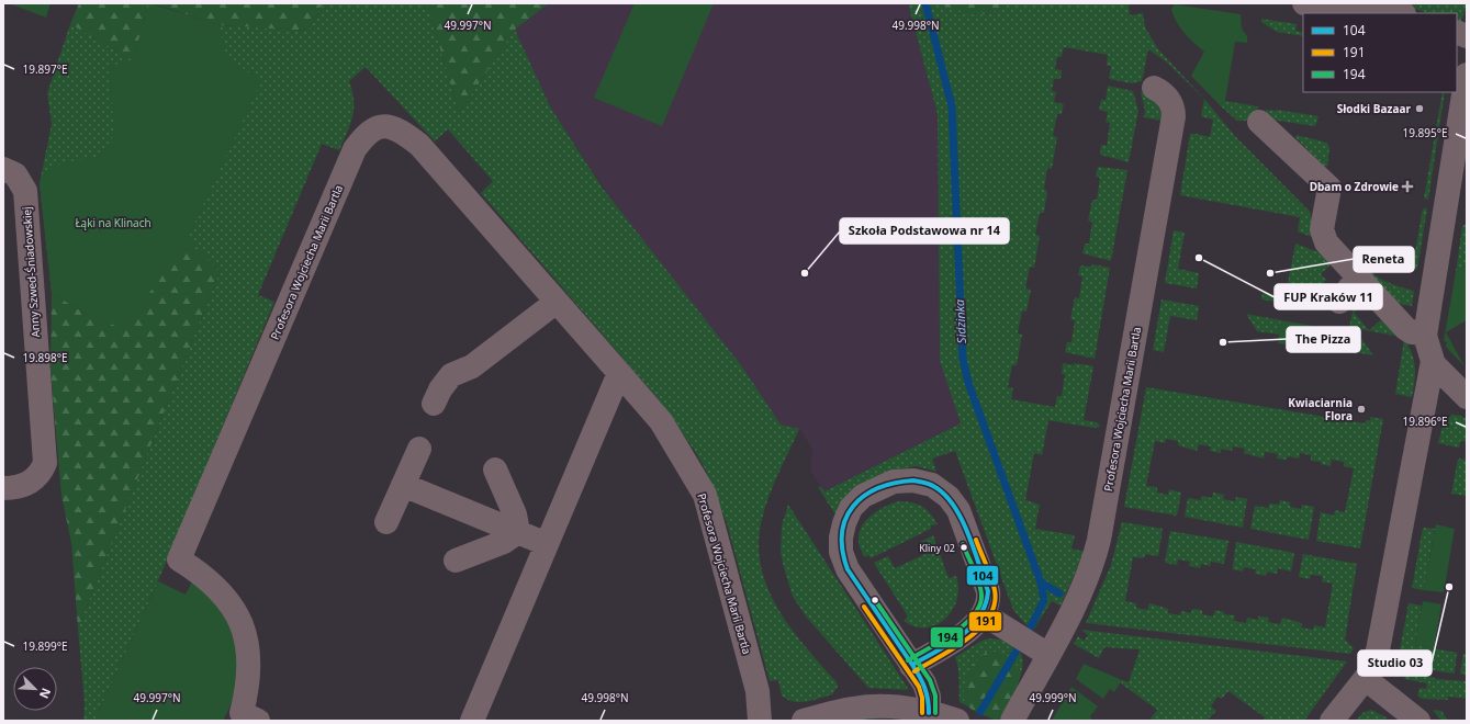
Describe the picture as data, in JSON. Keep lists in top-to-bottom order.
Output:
{
  "streets": {
    "street": ["Profesora Wojciecha Marii Bartla", "Anny Szwed-Śniadowskiej"]
  },
  "water": ["Sidzinka"],
  "parks": ["Łąki na Klinach"],
  "places": {
    "other": [
      "Słodki Bazaar",
      "FUP Kraków 11",
      "Szkoła Podstawowa nr 14",
      "Reneta",
      "The Pizza",
      "Kwiaciarnia Flora",
      "Kliny 02",
      "Studio 03"
    ],
    "health": ["Dbam o Zdrowie"]
  },
  "lines": ["transit line 104", "transit line 191", "transit line 194"],
  "legend": ["104", "191", "194"],
  "north": "bottom right",
  "coordinates": [
    "49.997°N",
    "49.998°N",
    "19.897°E",
    "19.895°E",
    "19.898°E",
    "19.896°E",
    "19.899°E",
    "49.999°N"
  ]
}
